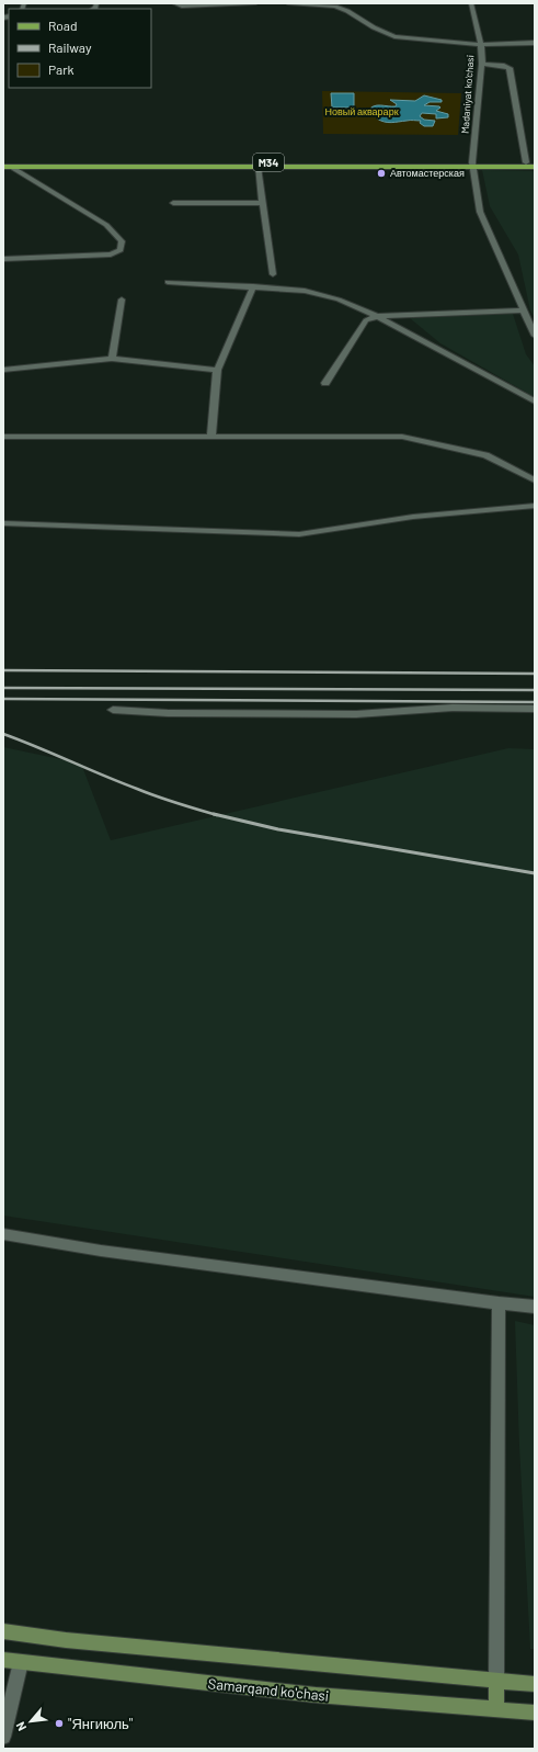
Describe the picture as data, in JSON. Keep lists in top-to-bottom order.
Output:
{
  "streets": {
    "main road": ["M34", "Samarqand ko'chasi"],
    "street": ["Madaniyat ko'chasi"]
  },
  "crossings": [
    ["Madaniyat ko'chasi", "M34"]
  ],
  "parks": ["Новый акварарк"],
  "places": ["Автомастерская", "\"Янгиюль\""],
  "legend": ["Road", "Railway", "Park"],
  "north": "bottom left"
}
